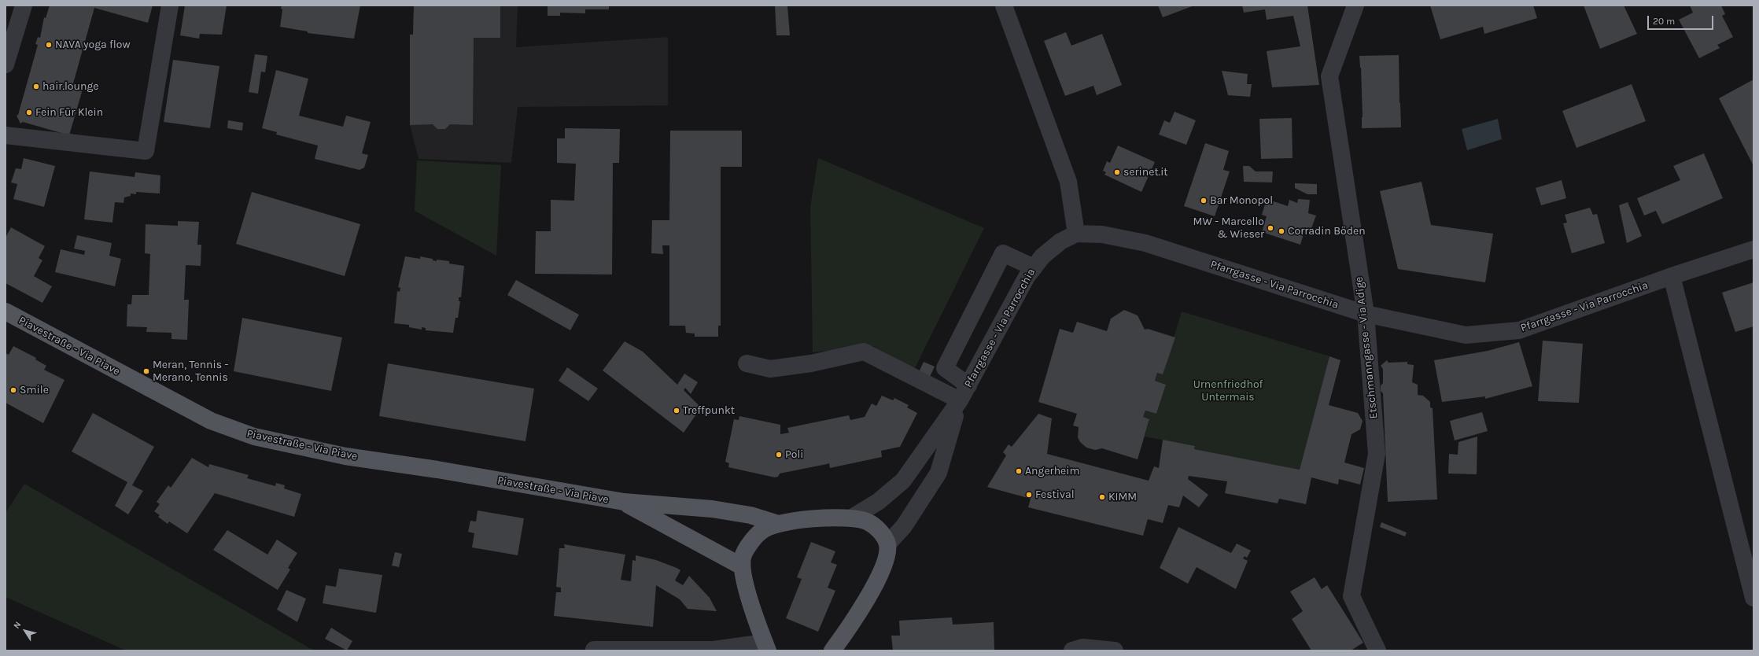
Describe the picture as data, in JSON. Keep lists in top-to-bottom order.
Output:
{
  "streets": {
    "main road": ["Piavestraße - Via Piave"],
    "street": ["Pfarrgasse - Via Parrocchia", "Etschmanngasse - Via Adige"]
  },
  "crossings": [
    ["Pfarrgasse - Via Parrocchia", "Etschmanngasse - Via Adige"]
  ],
  "parks": ["Urnenfriedhof Untermais"],
  "places": [
    "NAVA yoga flow",
    "hair.lounge",
    "Fein Für Klein",
    "serinet.it",
    "Bar Monopol",
    "MW - Marcello & Wieser",
    "Corradin Böden",
    "Meran, Tennis - Merano, Tennis",
    "Smile",
    "Treffpunkt",
    "Poli",
    "Angerheim",
    "Festival",
    "KIMM"
  ],
  "scale_bar": "20 m",
  "north": "top left"
}
